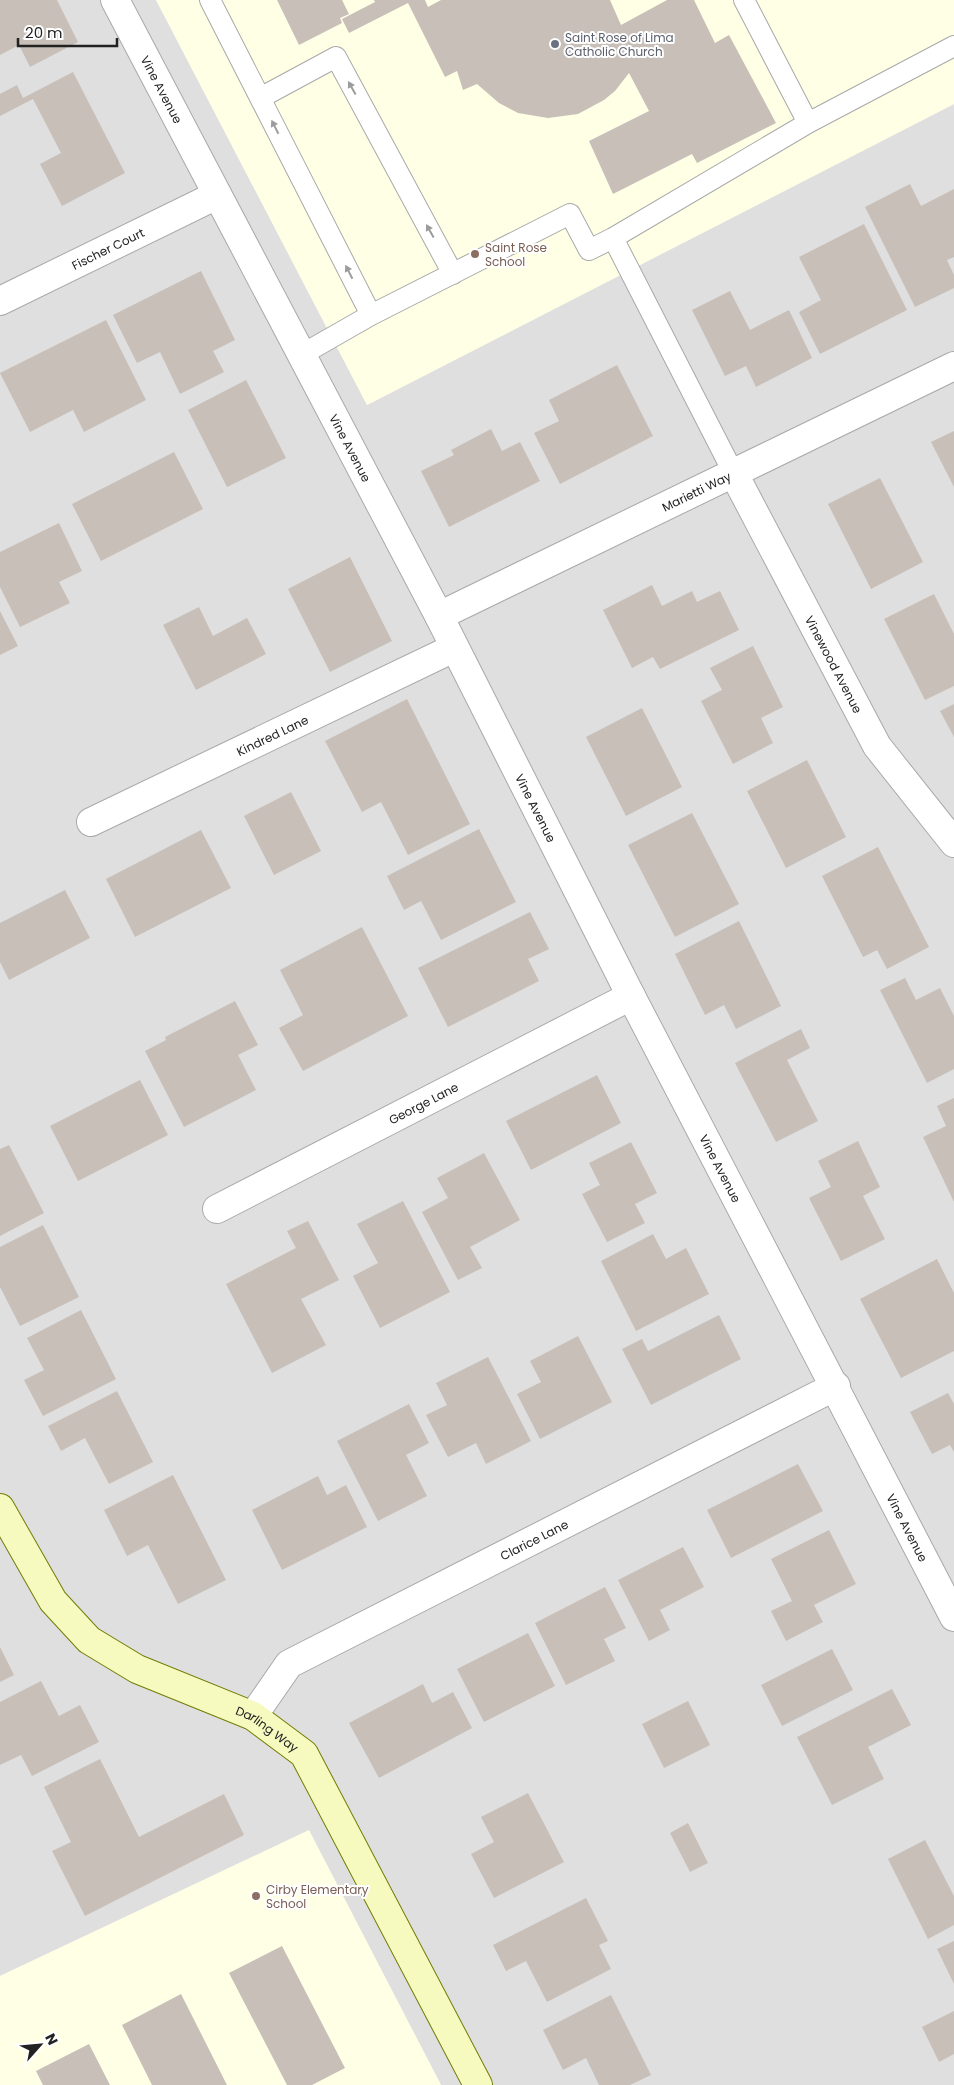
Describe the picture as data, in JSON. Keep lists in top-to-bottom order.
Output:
{
  "streets": {
    "street": [
      "Vine Avenue",
      "Fischer Court",
      "Marietti Way",
      "Vinewood Avenue",
      "Kindred Lane",
      "George Lane",
      "Clarice Lane",
      "Darling Way"
    ]
  },
  "crossings": [
    ["Vine Avenue", "Fischer Court"],
    ["Vine Avenue", "Marietti Way"],
    ["Vine Avenue", "Kindred Lane"],
    ["Vine Avenue", "George Lane"],
    ["Vine Avenue", "Clarice Lane"],
    ["Marietti Way", "Vinewood Avenue"],
    ["Clarice Lane", "Darling Way"]
  ],
  "places": ["Saint Rose of Lima Catholic Church", "Saint Rose School", "Cirby Elementary School"],
  "scale_bar": "20 m",
  "north": "top right"
}
